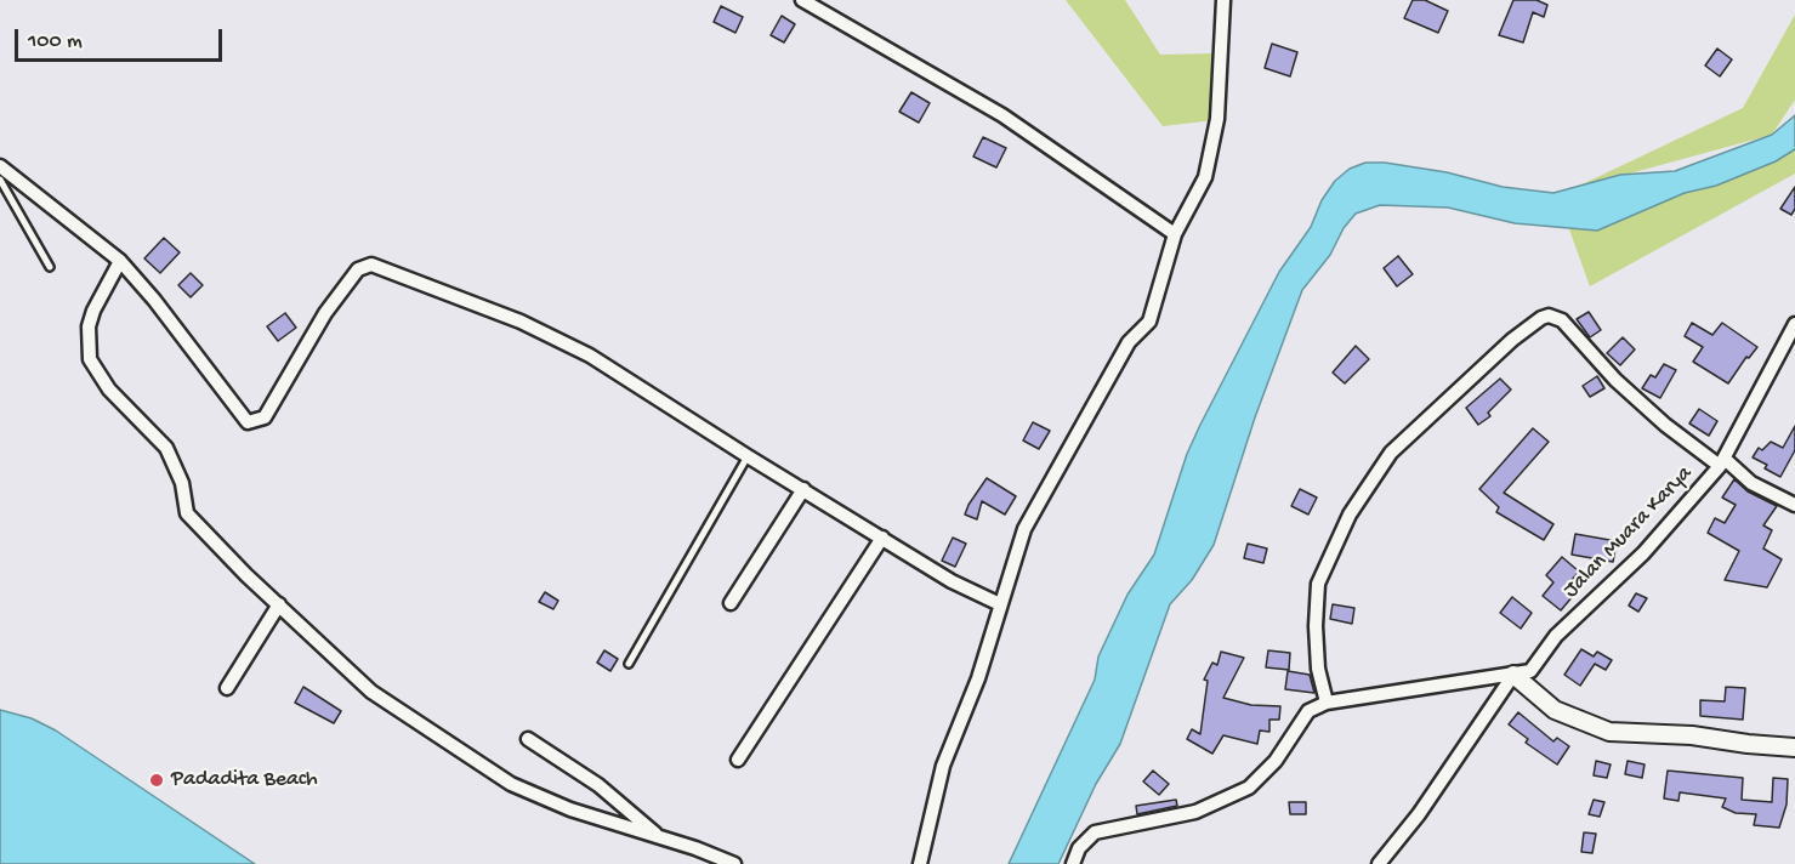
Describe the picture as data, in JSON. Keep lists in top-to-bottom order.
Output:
{
  "streets": {
    "street": ["Jalan Muara Karya"]
  },
  "places": ["Padadita Beach"],
  "scale_bar": "100 m"
}
